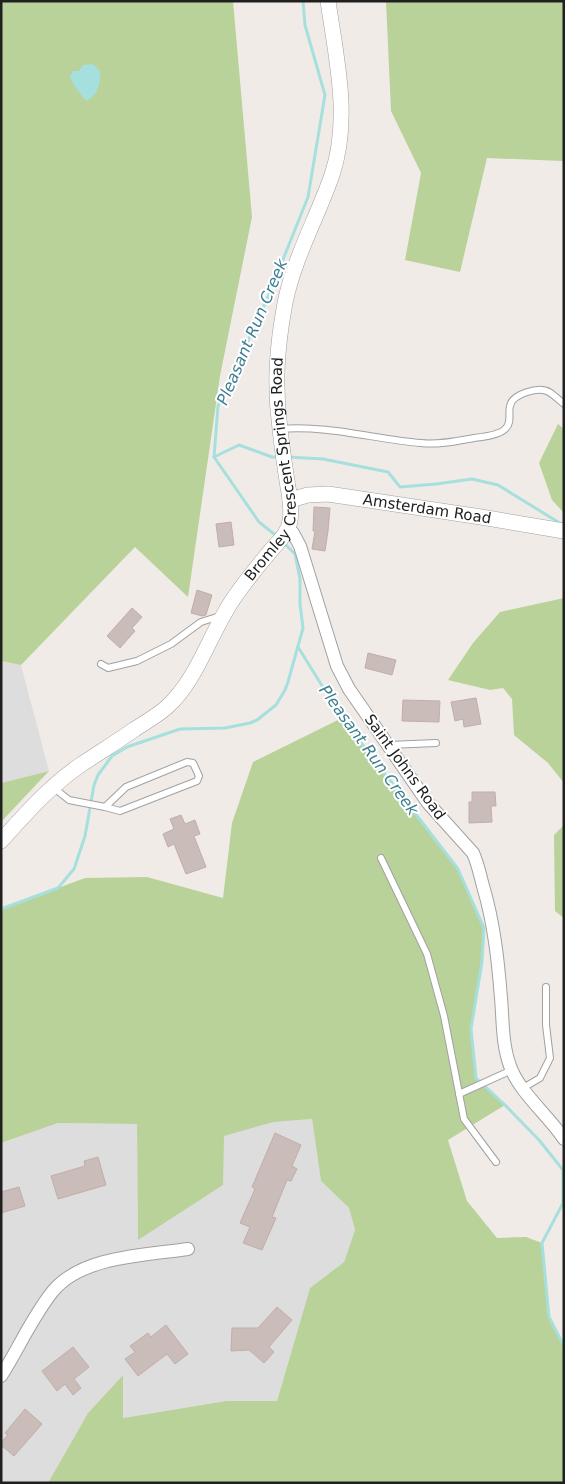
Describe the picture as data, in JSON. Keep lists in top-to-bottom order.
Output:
{
  "streets": {
    "street": ["Bromley Crescent Springs Road", "Amsterdam Road", "Saint Johns Road"]
  },
  "crossings": [
    ["Bromley Crescent Springs Road", "Amsterdam Road"],
    ["Bromley Crescent Springs Road", "Saint Johns Road"]
  ],
  "water": ["Pleasant Run Creek"]
}
